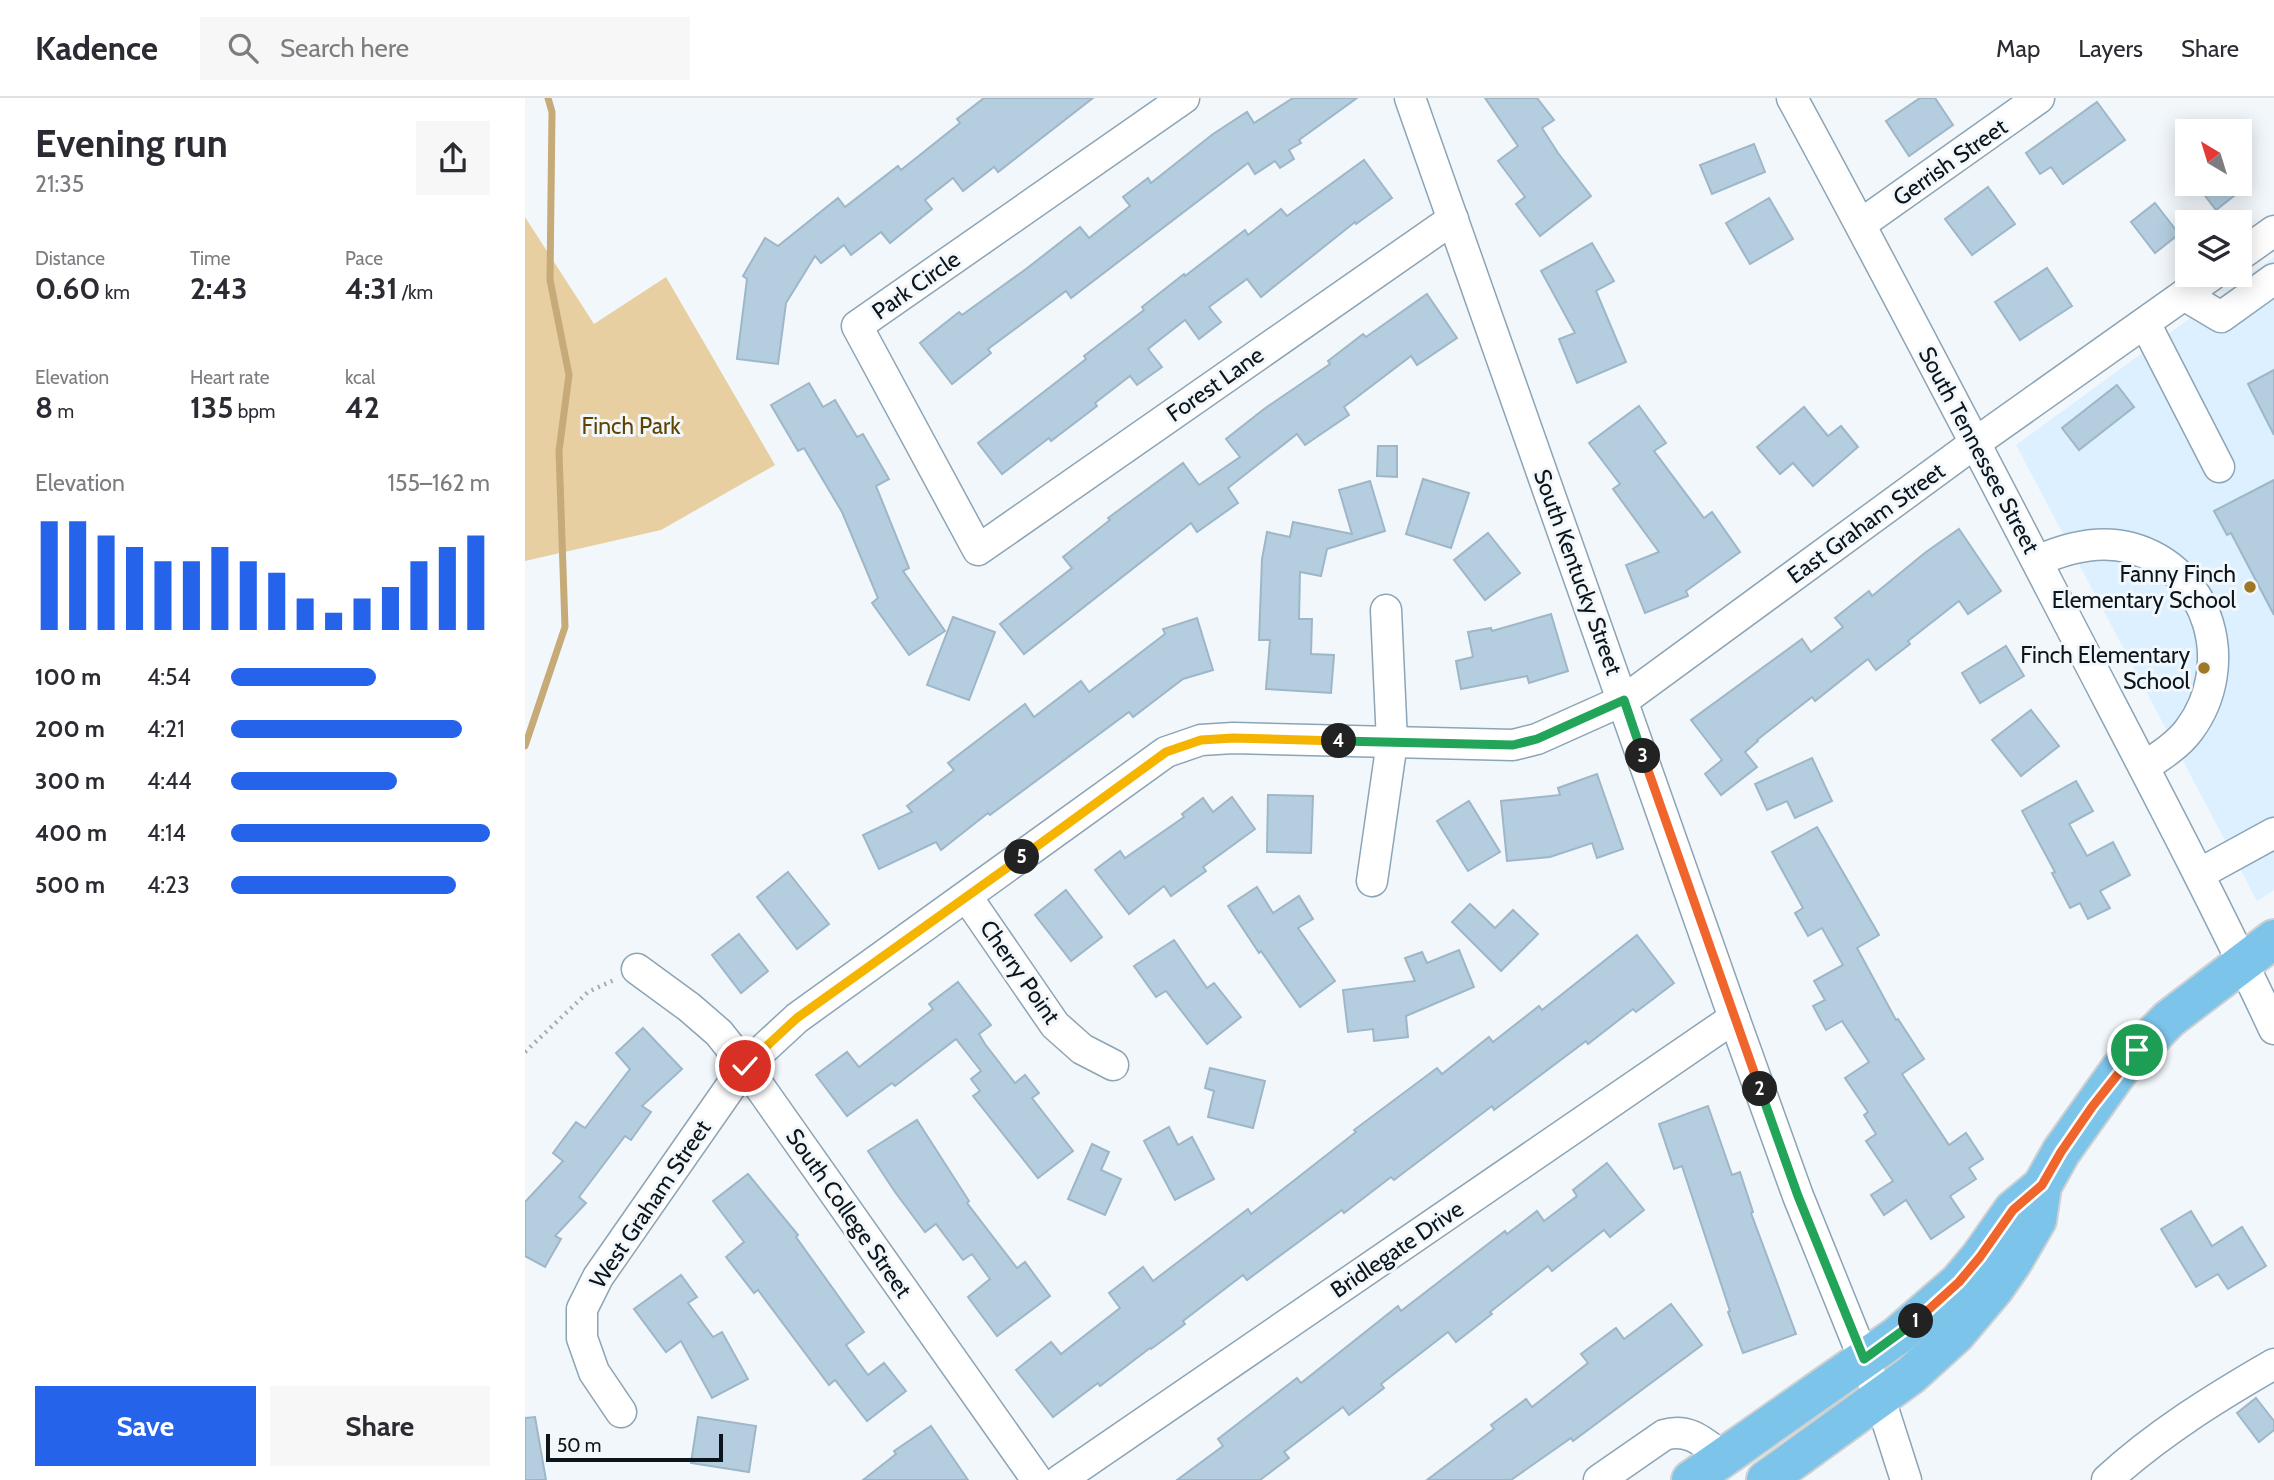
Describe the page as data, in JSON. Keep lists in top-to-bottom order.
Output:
{
  "streets": {
    "street": [
      "Gerrish Street",
      "Park Circle",
      "Forest Lane",
      "South Tennessee Street",
      "East Graham Street",
      "South Kentucky Street",
      "Cherry Point",
      "West Graham Street",
      "South College Street",
      "Bridlegate Drive"
    ]
  },
  "crossings": [
    ["Gerrish Street", "South Tennessee Street"],
    ["Park Circle", "Forest Lane"],
    ["Forest Lane", "South Kentucky Street"],
    ["South Tennessee Street", "East Graham Street"],
    ["East Graham Street", "South Kentucky Street"],
    ["East Graham Street", "West Graham Street"],
    ["South Kentucky Street", "West Graham Street"],
    ["South Kentucky Street", "Bridlegate Drive"],
    ["Cherry Point", "West Graham Street"],
    ["West Graham Street", "South College Street"]
  ],
  "parks": ["Finch Park"],
  "places": ["Fanny Finch Elementary School", "Finch Elementary School"],
  "scale_bar": "50 m",
  "north": "top left",
  "page": {
    "header": "Kadence",
    "search": "Search here",
    "nav": ["Map", "Layers", "Share"],
    "heading": ["Evening run", "21:35"],
    "stats": [
      ["Distance", "0.60 km"],
      ["Time", "2:43"],
      ["Pace", "4:31 /km"],
      ["Elevation", "8 m"],
      ["Heart rate", "135 bpm"],
      ["kcal", "42"]
    ],
    "chart": ["Elevation", "155–162 m"],
    "list": [
      {
        "name": "100 m",
        "note": "4:54"
      },
      {
        "name": "200 m",
        "note": "4:21"
      },
      {
        "name": "300 m",
        "note": "4:44"
      },
      {
        "name": "400 m",
        "note": "4:14"
      },
      {
        "name": "500 m",
        "note": "4:23"
      }
    ],
    "pins": [
      "4",
      "3",
      "5",
      "2",
      "1"
    ],
    "buttons": ["Save", "Share"],
    "scale": "50 m"
  }
}
